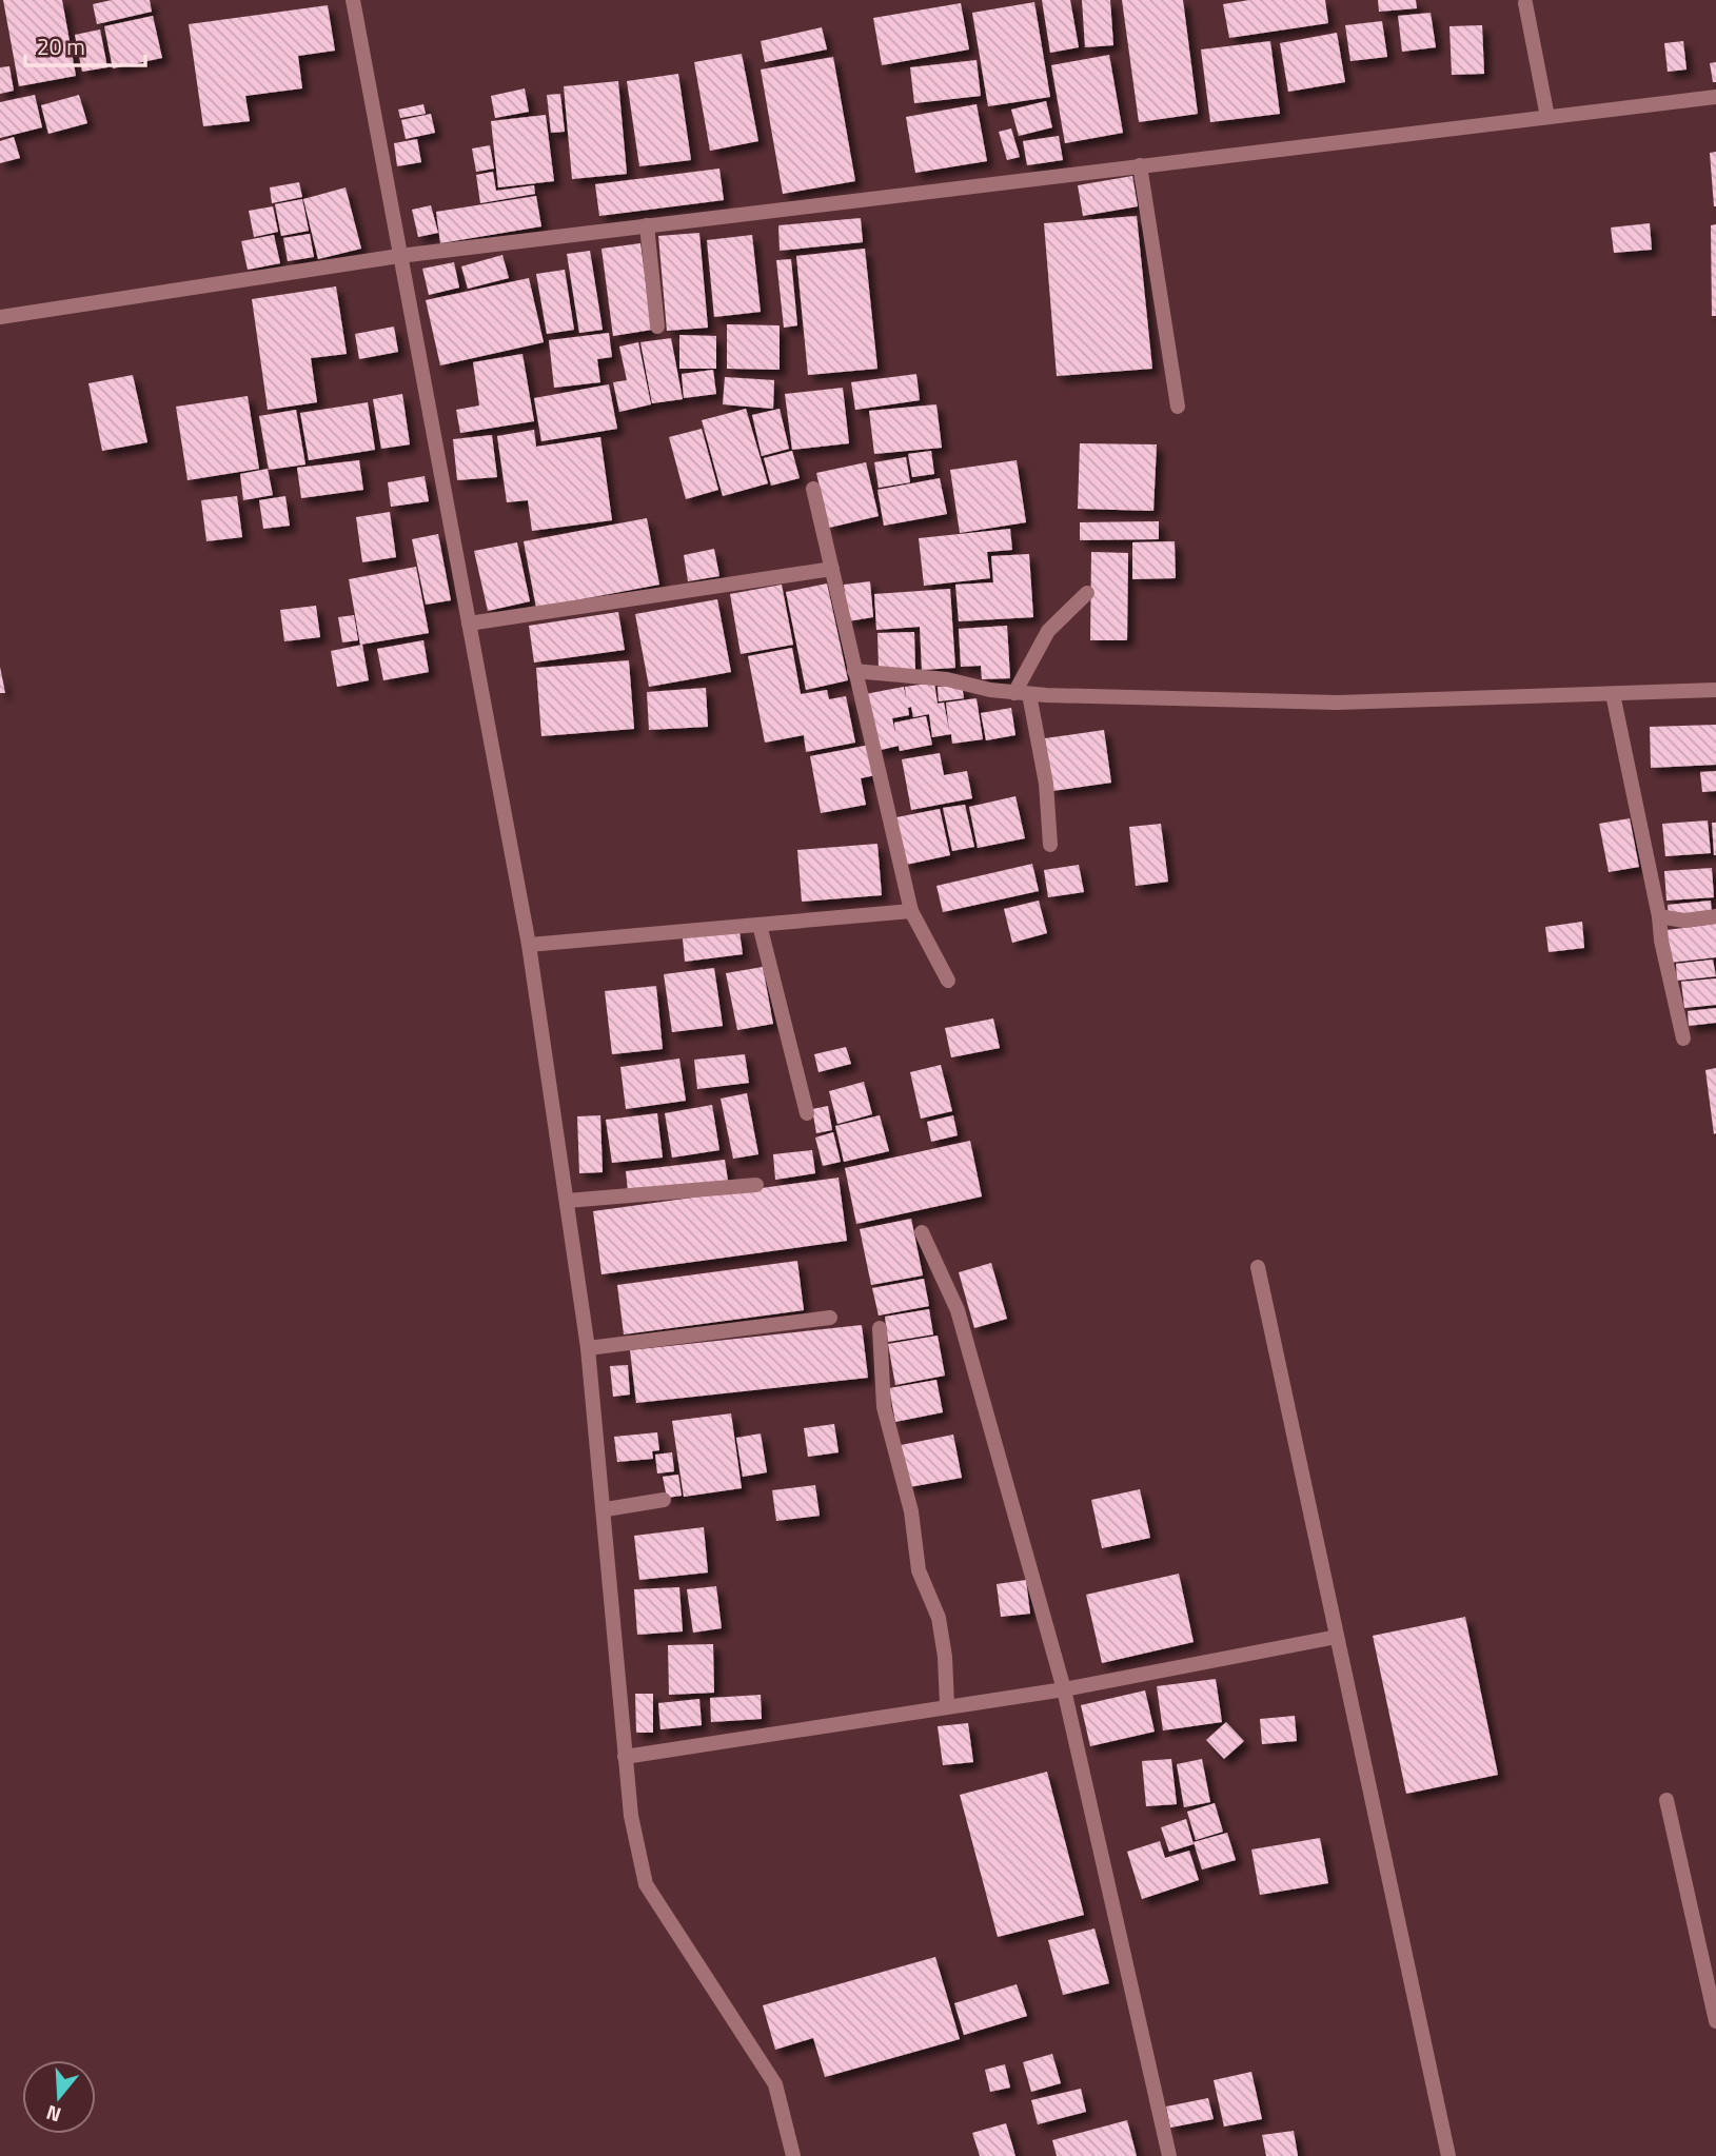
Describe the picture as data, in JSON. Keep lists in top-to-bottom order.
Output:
{
  "scale_bar": "20 m",
  "north": "bottom"
}
